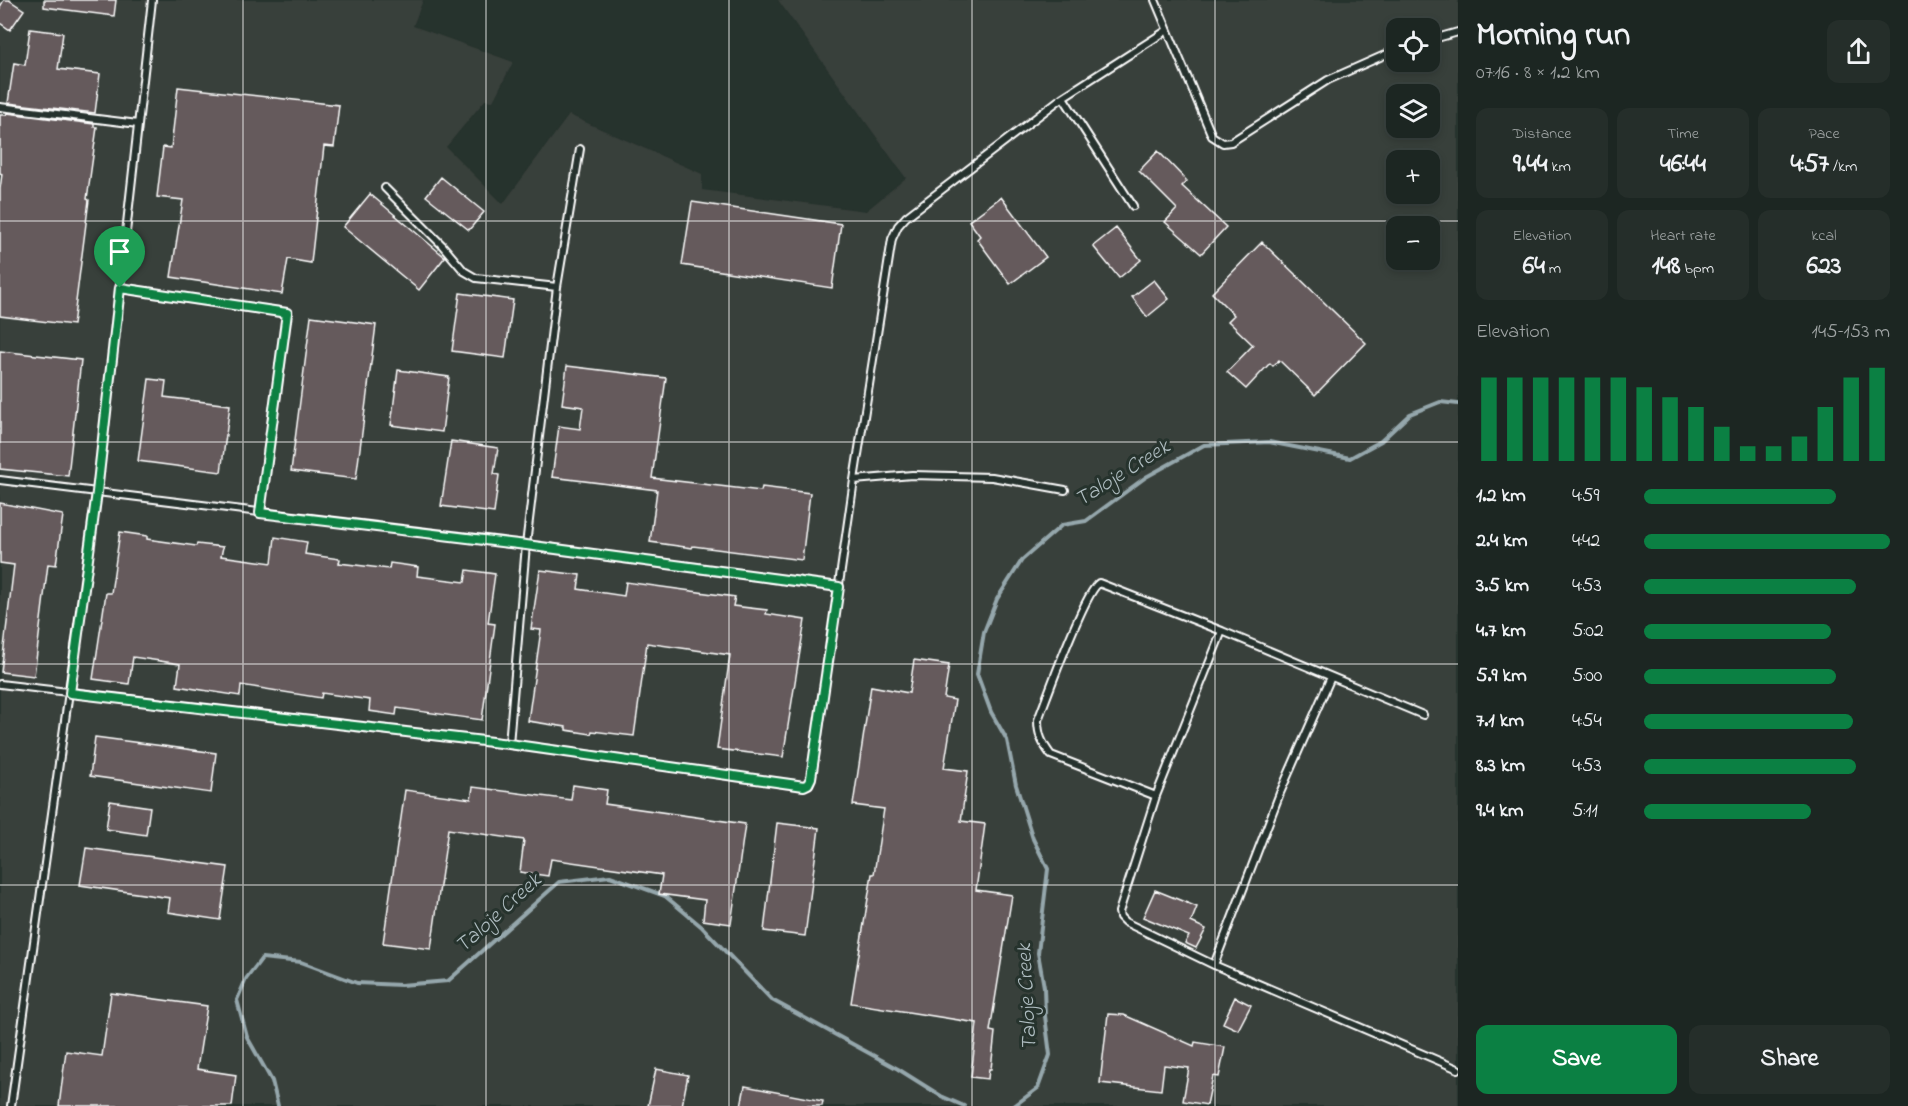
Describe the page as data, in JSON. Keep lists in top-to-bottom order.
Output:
{
  "water": ["Taloje Creek"],
  "page": {
    "heading": ["Morning run", "07:16 · 8 × 1.2 km"],
    "map_buttons": ["+", "−"],
    "stats": [
      ["Distance", "9.44 km"],
      ["Time", "46:44"],
      ["Pace", "4:57 /km"],
      ["Elevation", "64 m"],
      ["Heart rate", "148 bpm"],
      ["kcal", "623"]
    ],
    "chart": ["Elevation", "145–153 m"],
    "list": [
      {
        "name": "1.2 km",
        "note": "4:59"
      },
      {
        "name": "2.4 km",
        "note": "4:42"
      },
      {
        "name": "3.5 km",
        "note": "4:53"
      },
      {
        "name": "4.7 km",
        "note": "5:02"
      },
      {
        "name": "5.9 km",
        "note": "5:00"
      },
      {
        "name": "7.1 km",
        "note": "4:54"
      },
      {
        "name": "8.3 km",
        "note": "4:53"
      },
      {
        "name": "9.4 km",
        "note": "5:11"
      }
    ],
    "buttons": ["Save", "Share"]
  }
}
